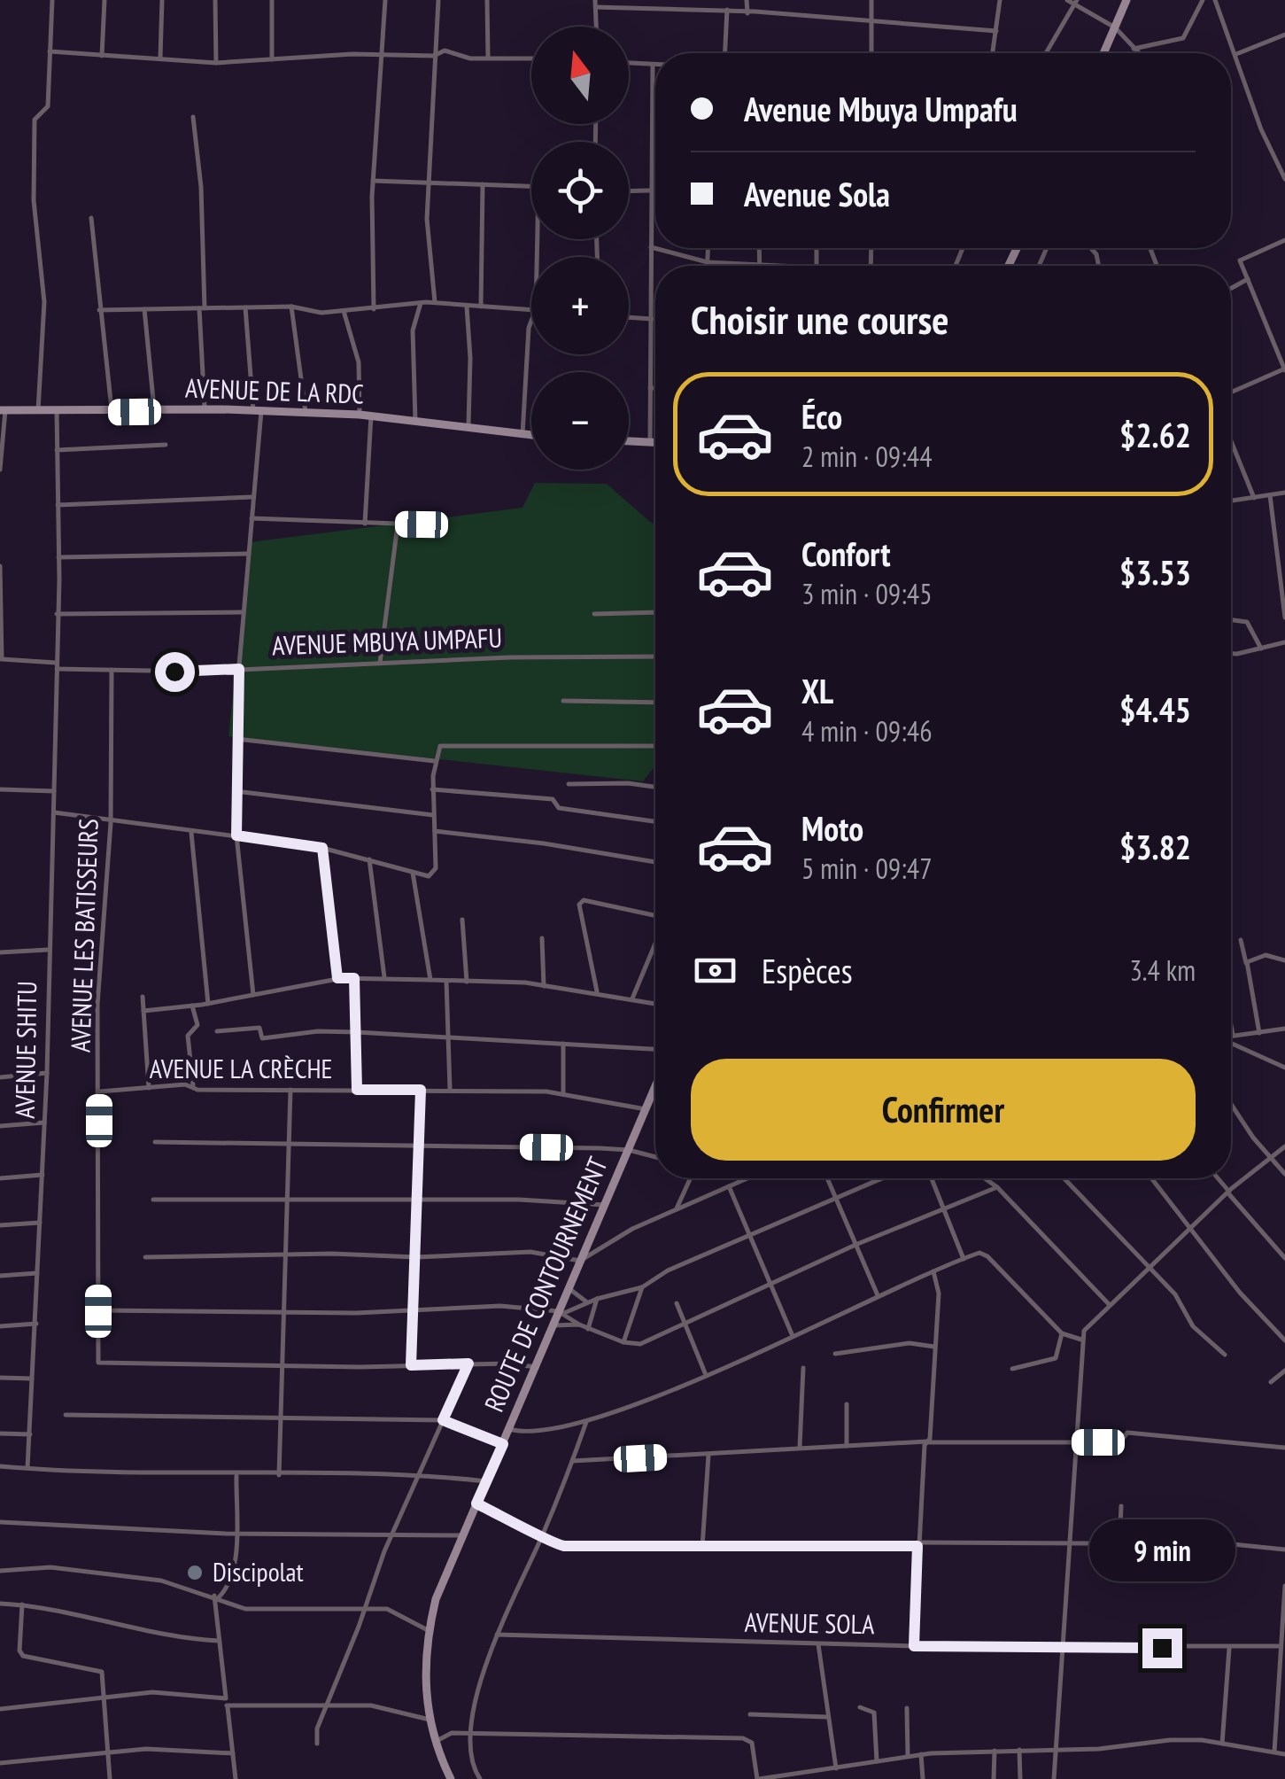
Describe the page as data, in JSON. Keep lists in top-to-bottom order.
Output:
{
  "streets": {
    "street": [
      "AVENUE DE LA RDC",
      "AVENUE MBUYA UMPAFU",
      "AVENUE LES BATISSEURS",
      "AVENUE SHITU",
      "AVENUE LA CRÈCHE",
      "ROUTE DE CONTOURNEMENT",
      "AVENUE SOLA"
    ]
  },
  "crossings": [
    ["AVENUE DE LA RDC", "AVENUE SHITU"],
    ["AVENUE MBUYA UMPAFU", "AVENUE LES BATISSEURS"],
    ["AVENUE MBUYA UMPAFU", "AVENUE SHITU"],
    ["AVENUE LES BATISSEURS", "AVENUE LA CRÈCHE"],
    ["AVENUE LA CRÈCHE", "ROUTE DE CONTOURNEMENT"]
  ],
  "places": ["Discipolat"],
  "north": "top",
  "page": {
    "map_buttons": ["+", "−"],
    "banner": ["Avenue Mbuya Umpafu", "Avenue Sola"],
    "heading": "Choisir une course",
    "list": [
      {
        "name": "Éco",
        "note": "2 min · 09:44",
        "value": "$2.62"
      },
      {
        "name": "Confort",
        "note": "3 min · 09:45",
        "value": "$3.53"
      },
      {
        "name": "XL",
        "note": "4 min · 09:46",
        "value": "$4.45"
      },
      {
        "name": "Moto",
        "note": "5 min · 09:47",
        "value": "$3.82"
      }
    ],
    "pay": ["Espèces", "3.4 km"],
    "buttons": "Confirmer",
    "bubble": "9 min"
  }
}
